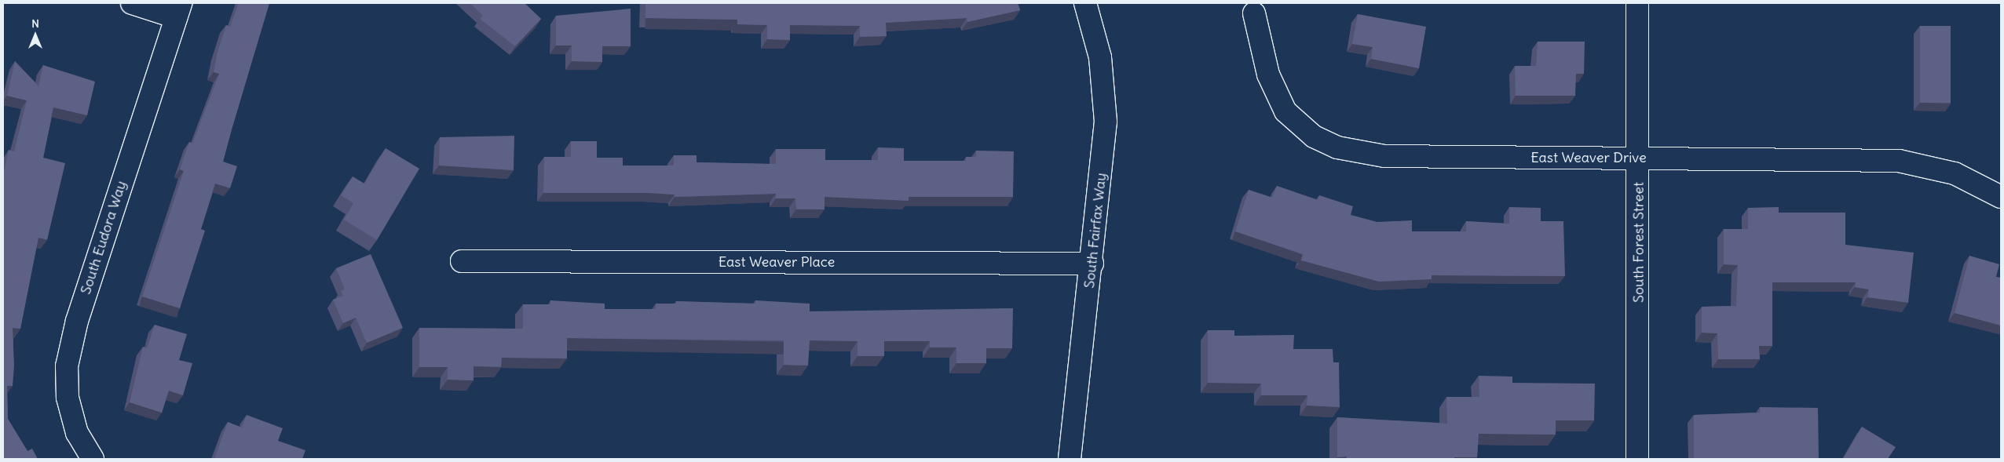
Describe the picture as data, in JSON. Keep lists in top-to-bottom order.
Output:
{
  "streets": {
    "street": [
      "East Weaver Drive",
      "South Fairfax Way",
      "South Eudora Way",
      "South Forest Street",
      "East Weaver Place"
    ]
  },
  "crossings": [
    ["East Weaver Drive", "South Forest Street"],
    ["South Fairfax Way", "East Weaver Place"]
  ],
  "north": "top"
}
